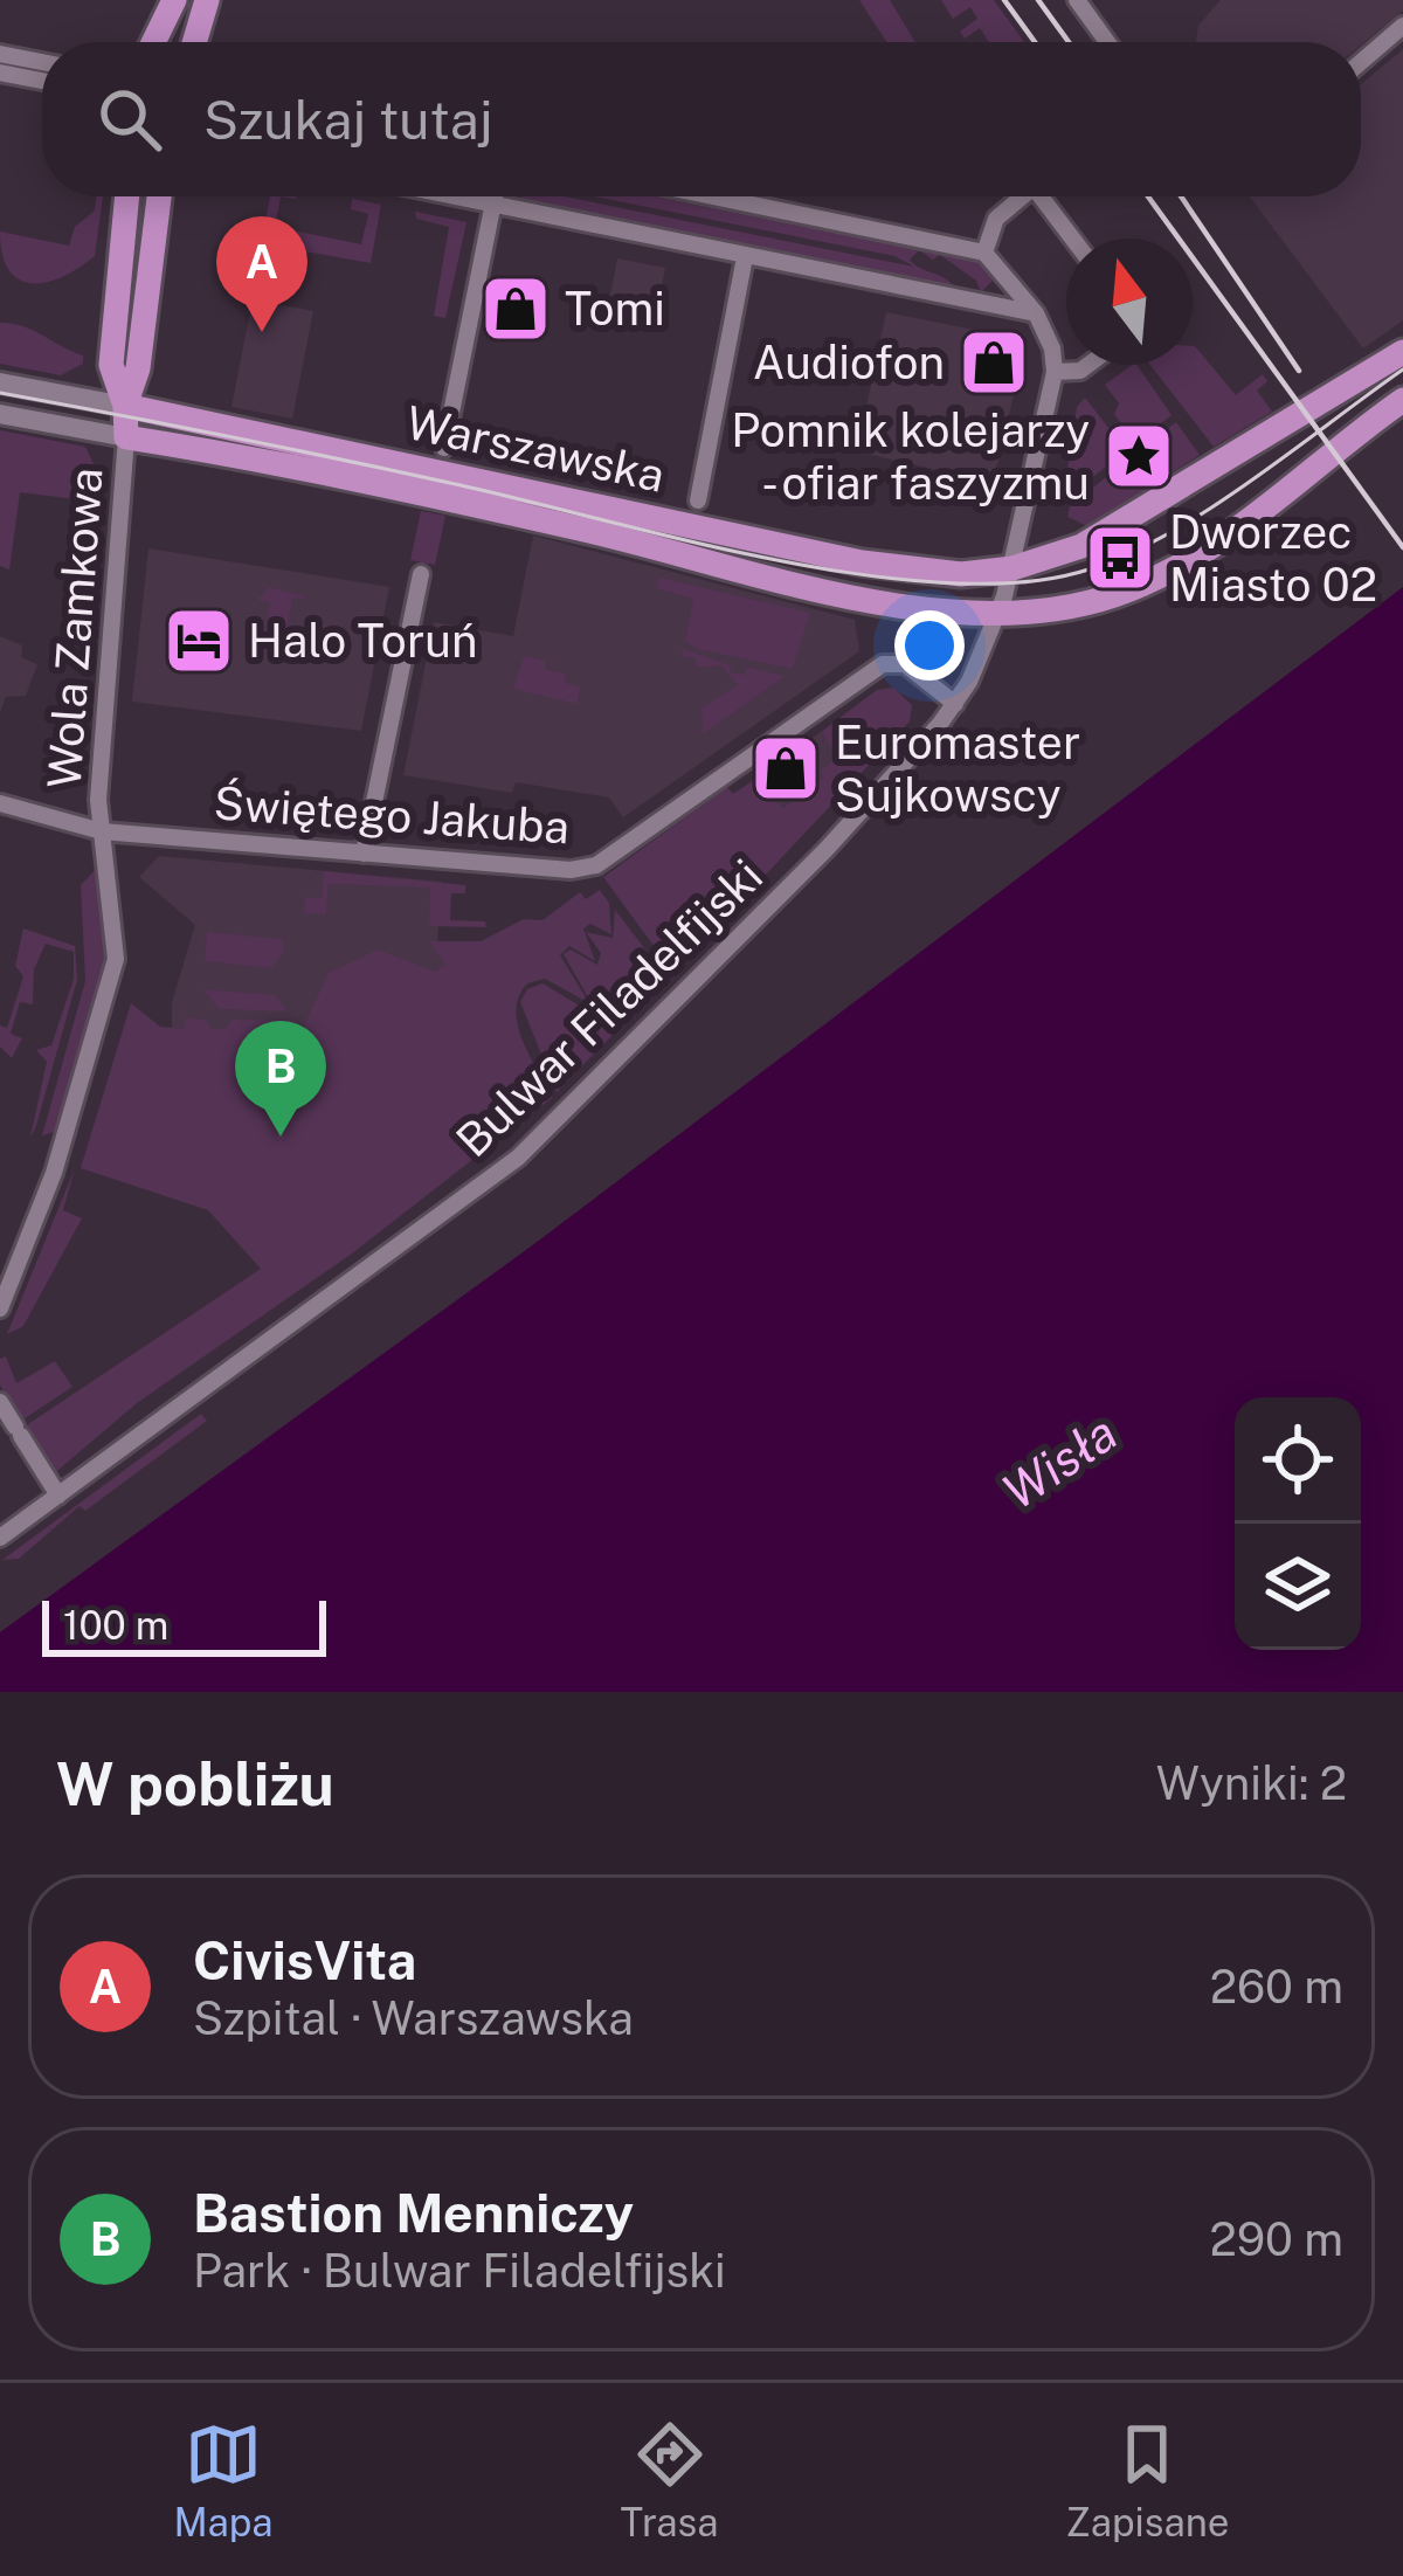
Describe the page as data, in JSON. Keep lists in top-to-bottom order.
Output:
{
  "streets": {
    "main road": ["Warszawska"],
    "street": ["Wola Zamkowa", "Świętego Jakuba", "Bulwar Filadelfijski"]
  },
  "crossings": [
    ["Warszawska", "Wola Zamkowa"],
    ["Warszawska", "Bulwar Filadelfijski"],
    ["Wola Zamkowa", "Świętego Jakuba"],
    ["Świętego Jakuba", "Bulwar Filadelfijski"]
  ],
  "water": ["Wisła"],
  "places": {
    "shop": ["Tomi", "Audiofon", "Euromaster Sujkowscy"],
    "place": ["Pomnik kolejarzy - ofiar faszyzmu"],
    "bus stop": ["Dworzec Miasto 02"],
    "hotel": ["Halo Toruń"]
  },
  "scale_bar": "100 m",
  "north": "top",
  "page": {
    "search": "Szukaj tutaj",
    "pins": ["A", "B"],
    "scale": "100 m",
    "heading": ["W pobliżu", "Wyniki: 2"],
    "list": [
      {
        "mark": "A",
        "name": "CivisVita",
        "note": "Szpital · Warszawska",
        "value": "260 m"
      },
      {
        "mark": "B",
        "name": "Bastion Menniczy",
        "note": "Park · Bulwar Filadelfijski",
        "value": "290 m"
      }
    ],
    "nav": ["Mapa", "Trasa", "Zapisane"]
  }
}
